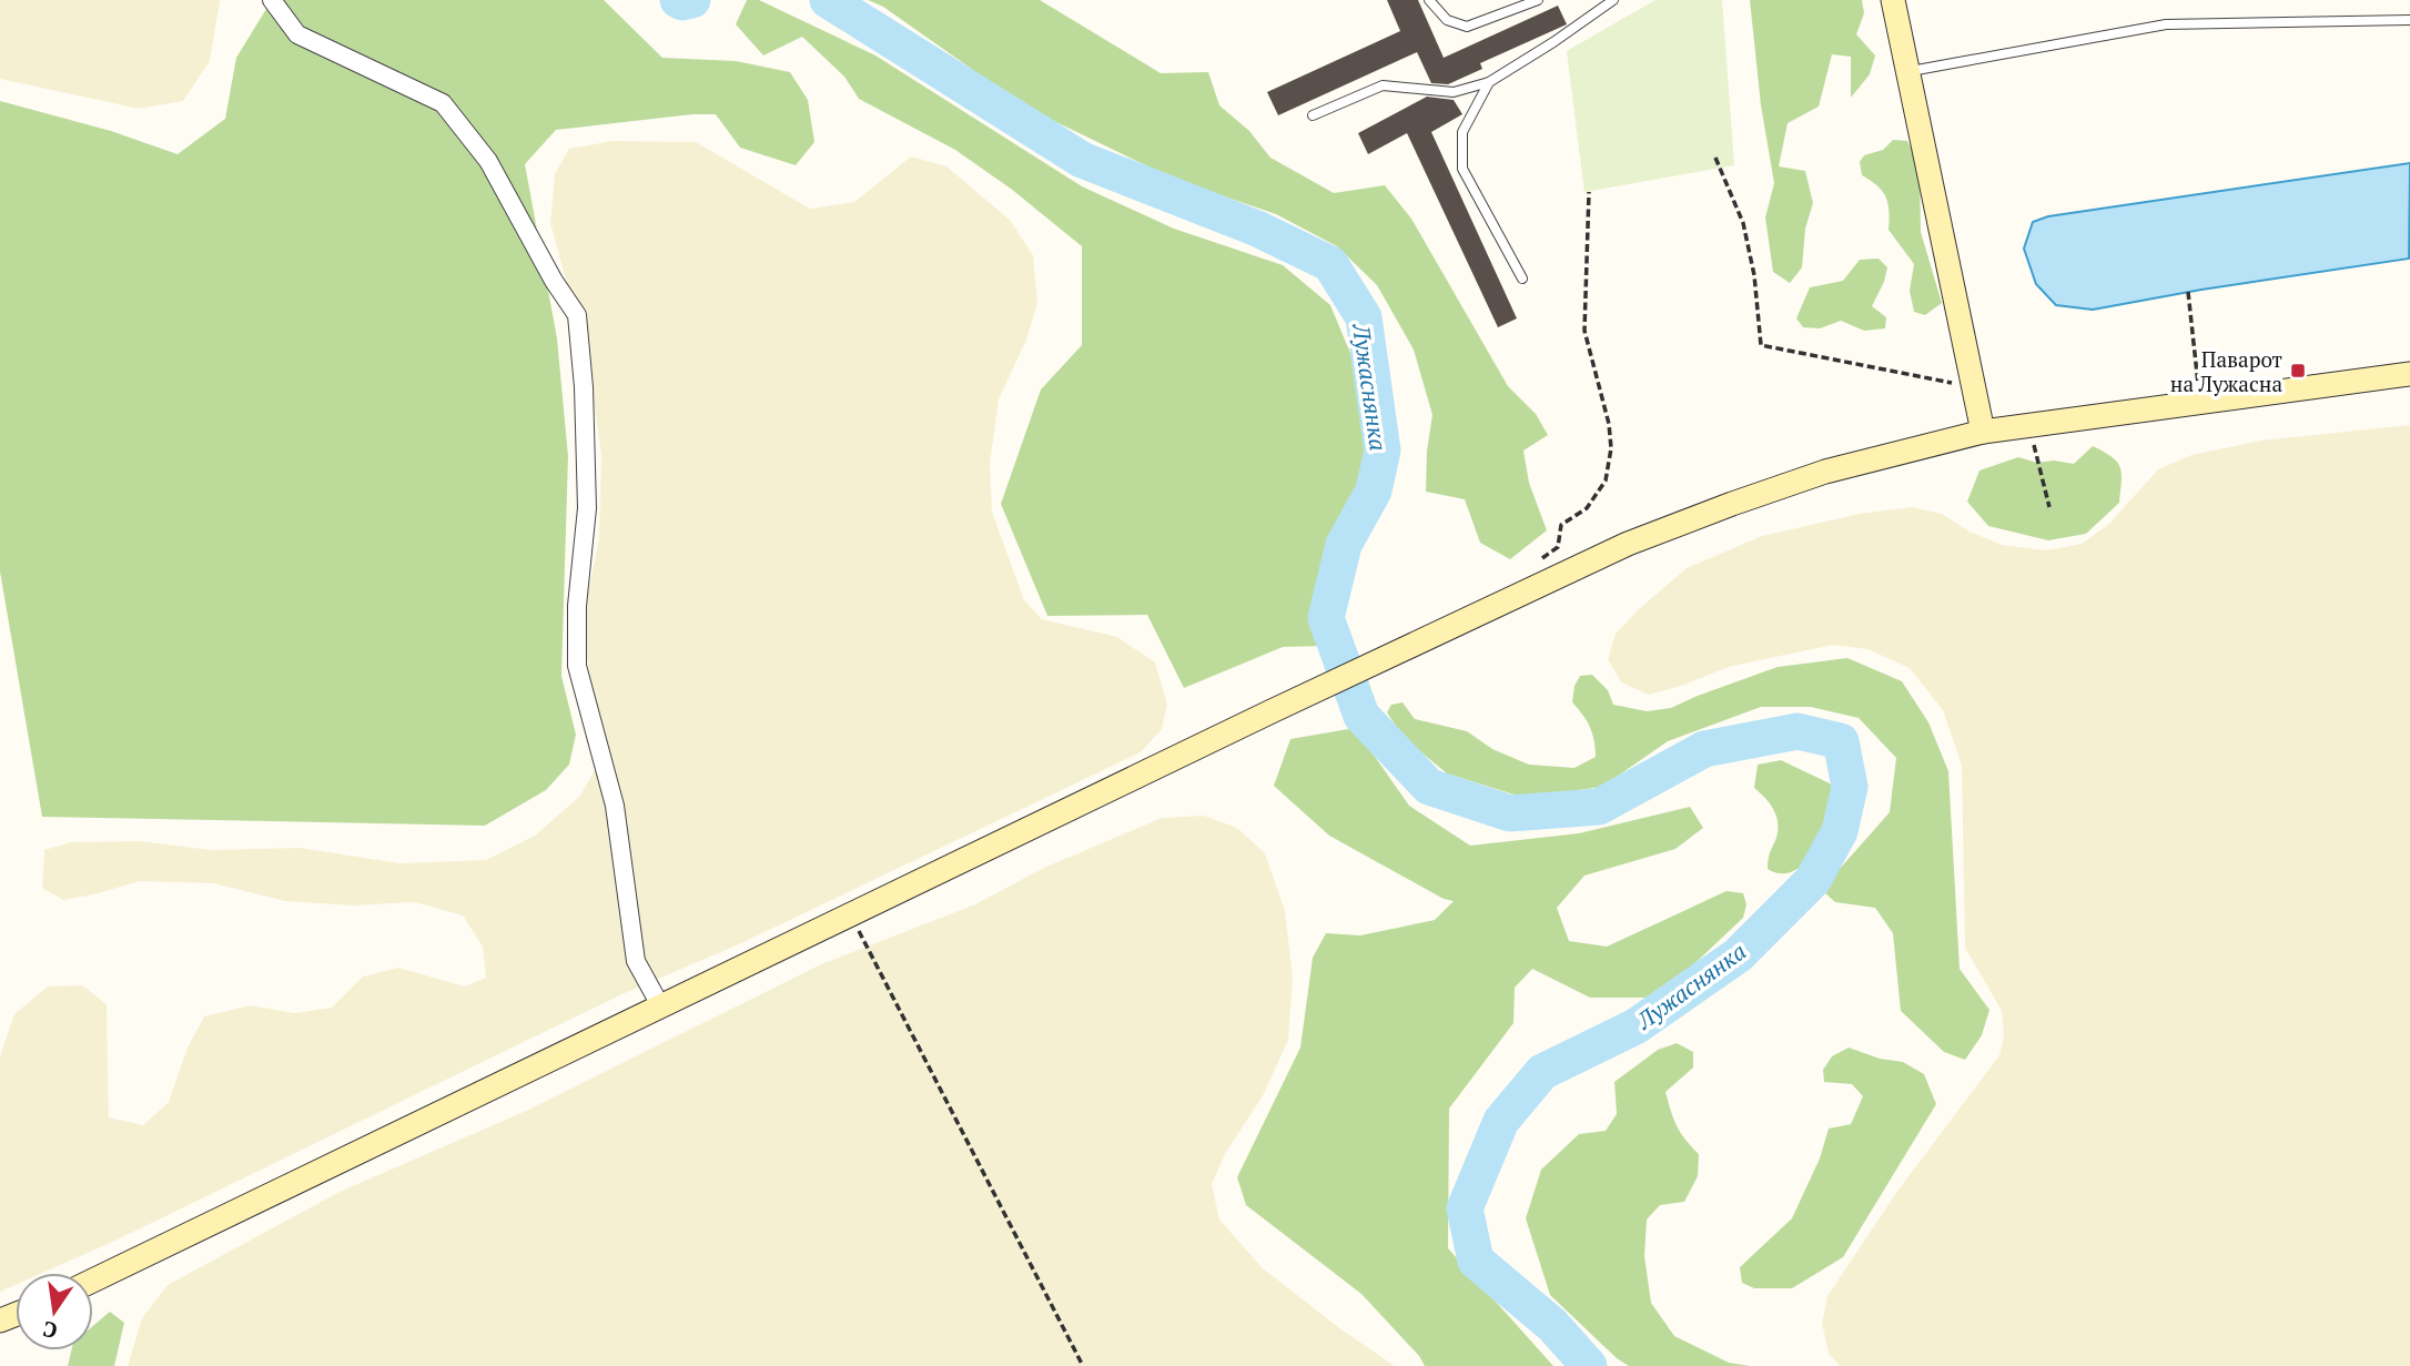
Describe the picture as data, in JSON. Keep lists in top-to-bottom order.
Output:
{
  "water": ["Лужаснянка"],
  "places": {
    "transit": ["Паварот на Лужасна"]
  },
  "north": "bottom"
}
